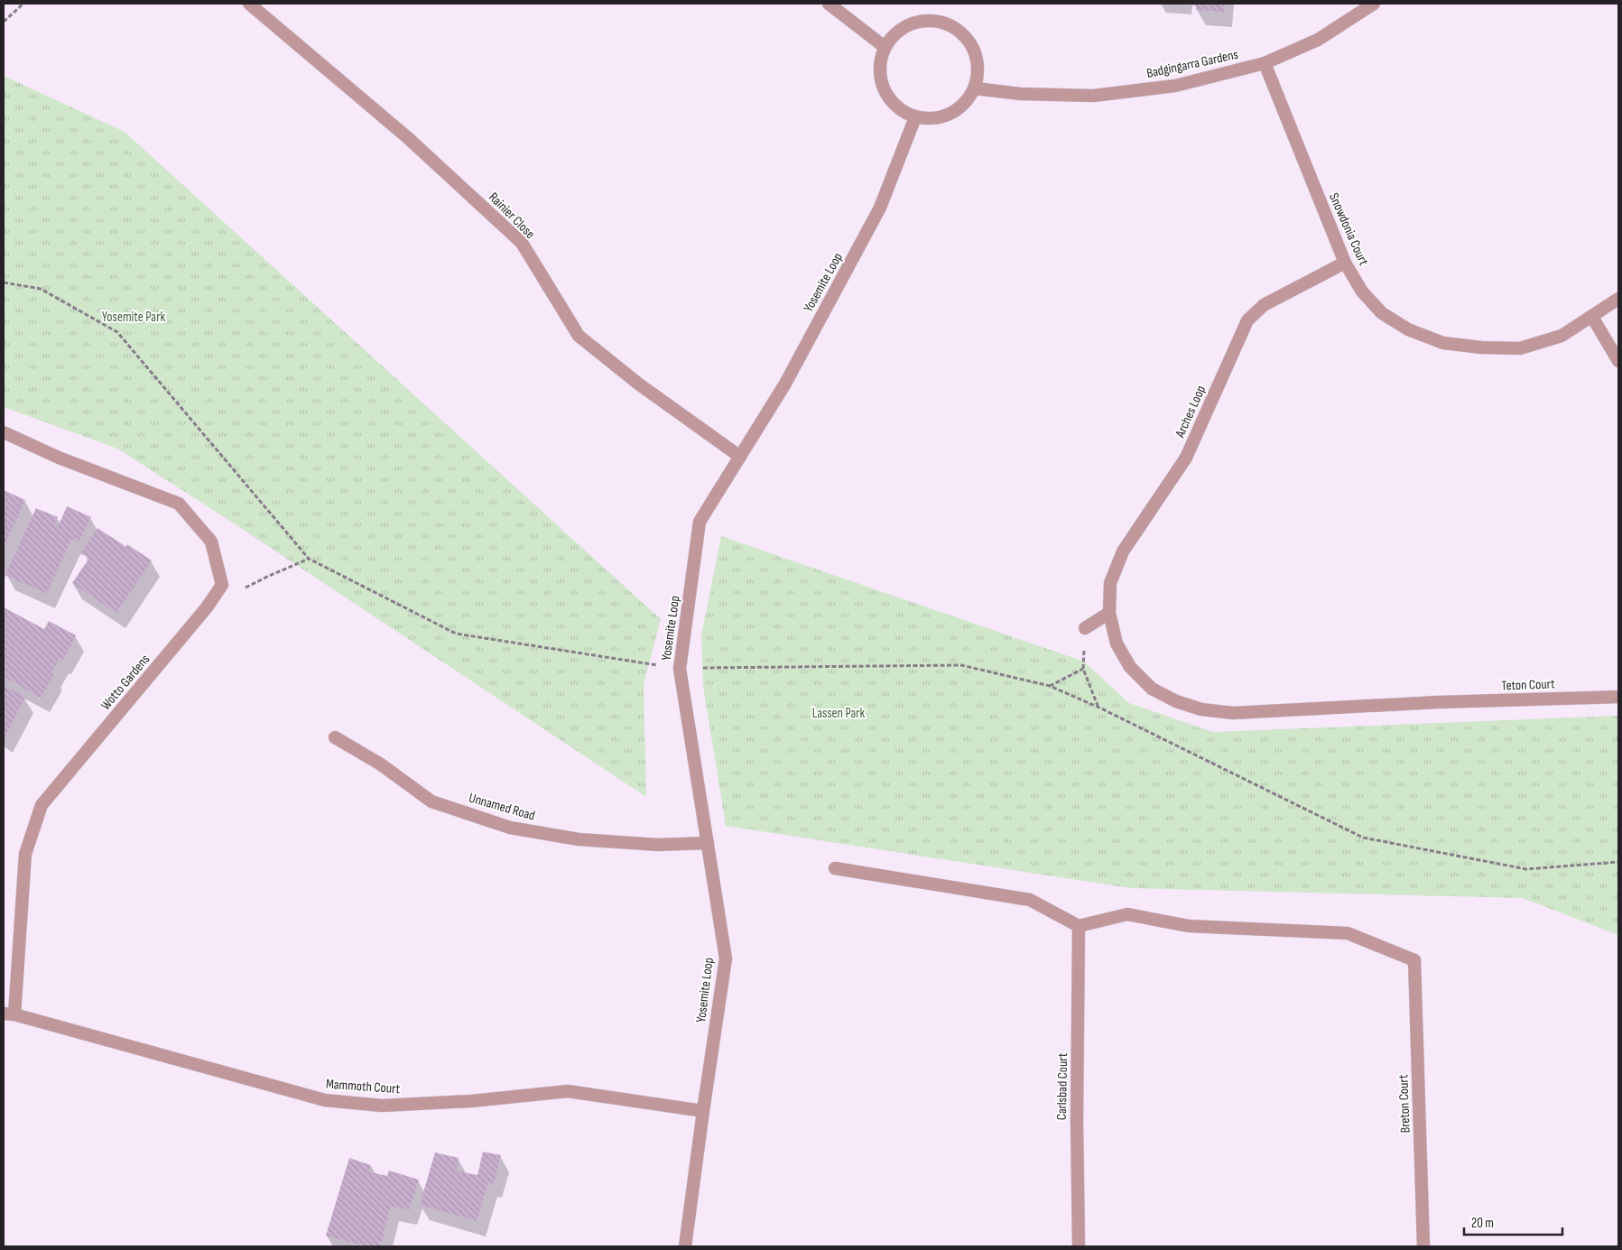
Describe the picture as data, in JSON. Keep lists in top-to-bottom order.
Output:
{
  "streets": {
    "street": [
      "Badgingarra Gardens",
      "Rainier Close",
      "Snowdonia Court",
      "Yosemite Loop",
      "Arches Loop",
      "Wotto Gardens",
      "Teton Court",
      "Unnamed Road",
      "Mammoth Court",
      "Carlsbad Court",
      "Breton Court"
    ]
  },
  "crossings": [
    ["Badgingarra Gardens", "Snowdonia Court"],
    ["Badgingarra Gardens", "Yosemite Loop"],
    ["Rainier Close", "Yosemite Loop"],
    ["Snowdonia Court", "Arches Loop"],
    ["Yosemite Loop", "Unnamed Road"],
    ["Yosemite Loop", "Mammoth Court"],
    ["Arches Loop", "Teton Court"],
    ["Wotto Gardens", "Mammoth Court"],
    ["Carlsbad Court", "Breton Court"]
  ],
  "parks": ["Yosemite Park", "Lassen Park"],
  "scale_bar": "20 m"
}
